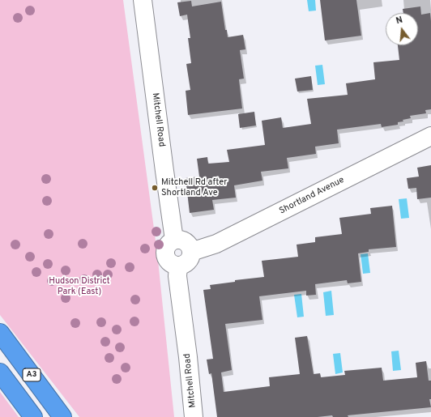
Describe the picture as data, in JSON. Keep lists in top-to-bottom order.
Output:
{
  "streets": {
    "highway": ["A3"],
    "street": ["Mitchell Road", "Shortland Avenue"]
  },
  "crossings": [
    ["Mitchell Road", "Shortland Avenue"]
  ],
  "parks": ["Hudson District Park (East)"],
  "places": ["Mitchell Rd after Shortland Ave"],
  "north": "top"
}
